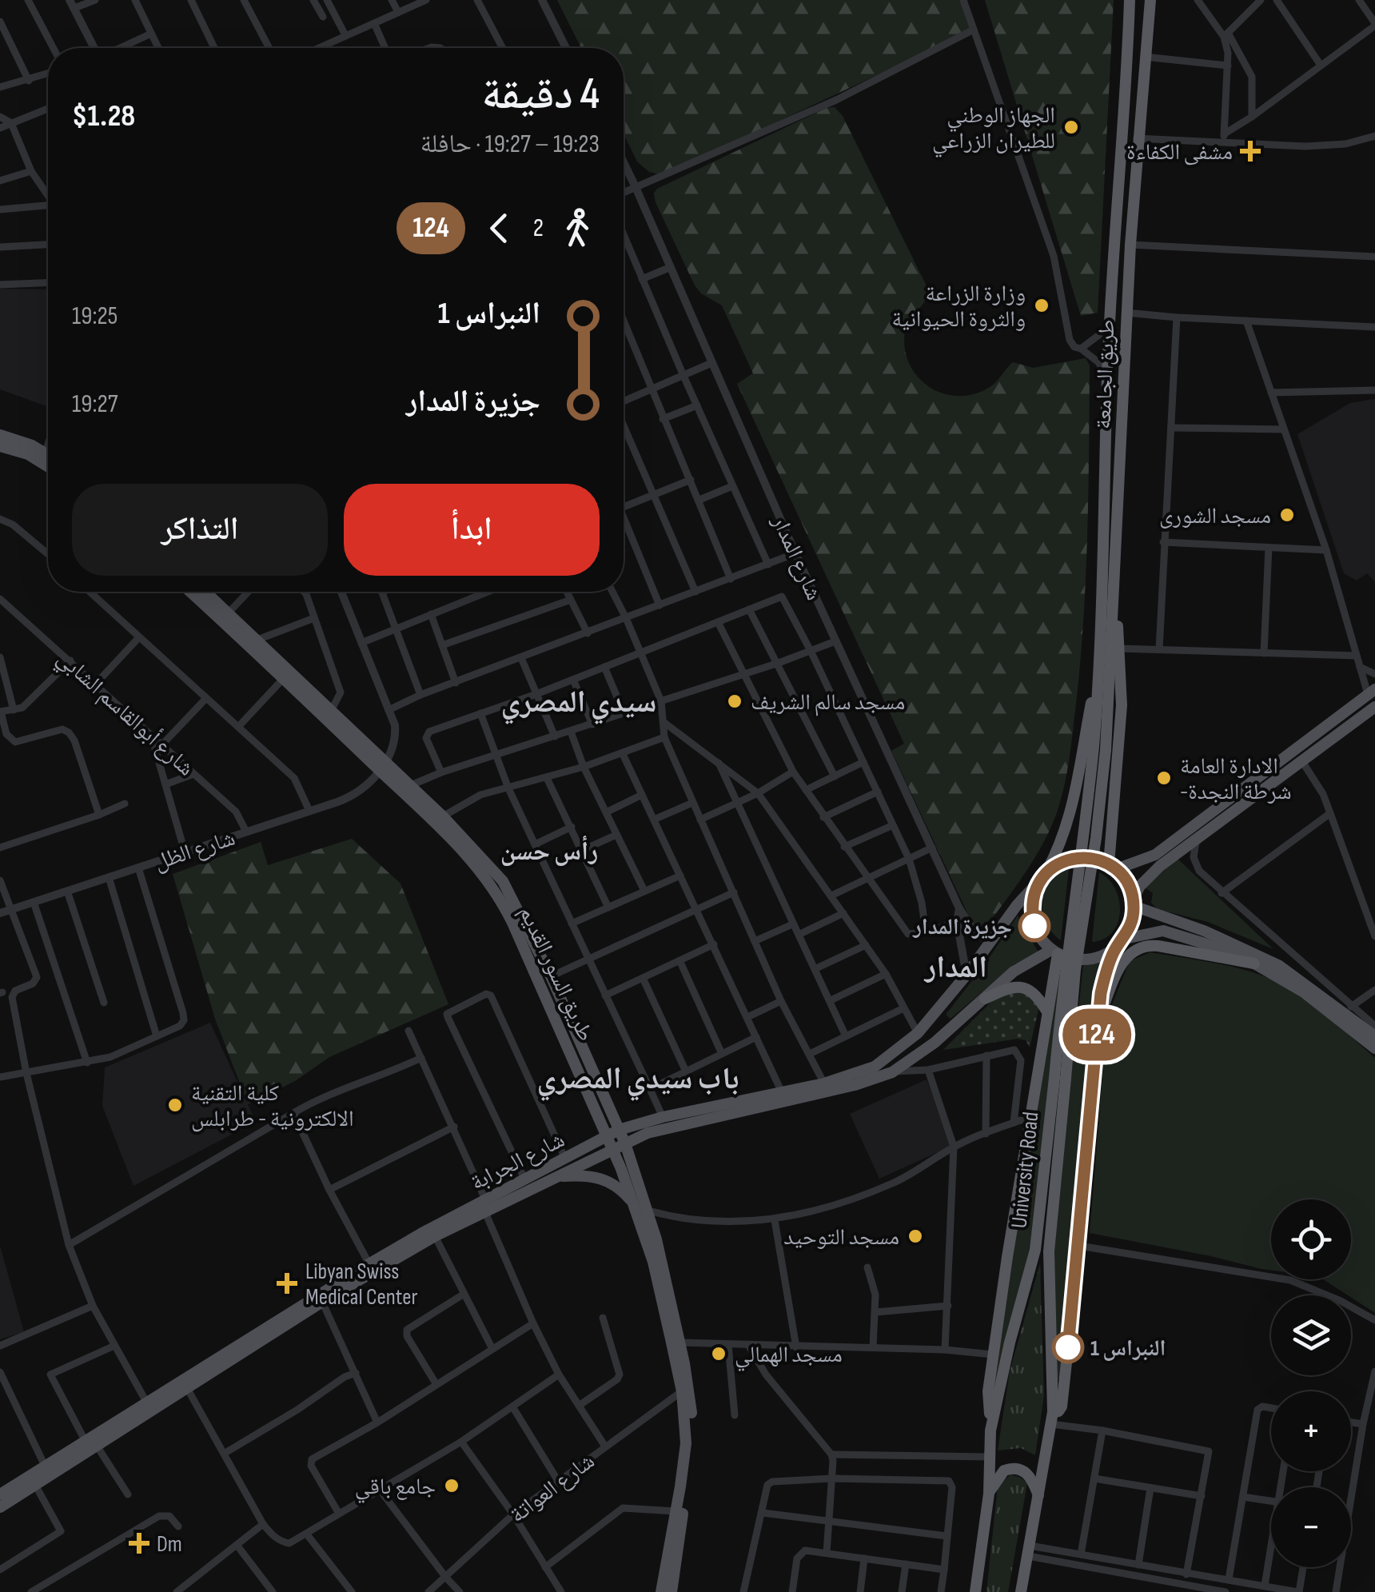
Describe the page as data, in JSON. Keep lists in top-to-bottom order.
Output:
{
  "streets": {
    "highway": ["طريق الجامعة", "University Road"],
    "main road": ["طريق السور القديم", "شارع الجرابة"],
    "street": [
      "شارع المدار",
      "شارع أبوالقاسم الشابي",
      "شارع الظل",
      "شارع العواتة"
    ]
  },
  "crossings": [
    ["طريق الجامعة", "University Road"],
    ["شارع المدار", "شارع الجرابة"],
    ["شارع أبوالقاسم الشابي", "شارع الظل"],
    ["شارع الظل", "طريق السور القديم"],
    ["طريق السور القديم", "شارع الجرابة"],
    ["طريق السور القديم", "شارع العواتة"]
  ],
  "districts": [
    "سيدي المصري",
    "رأس حسن",
    "المدار",
    "باب سيدي المصري"
  ],
  "places": {
    "other": [
      "الجهاز الوطني للطيران الزراعي",
      "وزارة الزراعة والثروة الحيوانية",
      "مسجد الشورى",
      "مسجد سالم الشريف",
      "الادارة العامة -شرطة النجدة",
      "جزيرة المدار",
      "كلية التقنية الالكترونية - طرابلس",
      "مسجد التوحيد",
      "النبراس 1",
      "مسجد الهمالي",
      "جامع باقي"
    ],
    "health": ["مشفى الكفاءة", "Libyan Swiss Medical Center", "Dm"]
  },
  "lines": ["bus line 124"],
  "page": {
    "on_map": "124",
    "heading": ["4 دقيقة", "19:23 – 19:27 · حافلة", "$1.28"],
    "legs": ["2", "124"],
    "list": [
      {
        "name": "النبراس 1",
        "value": "19:25"
      },
      {
        "name": "جزيرة المدار",
        "value": "19:27"
      }
    ],
    "buttons": ["ابدأ", "التذاكر"],
    "map_buttons": ["+", "−"]
  }
}
